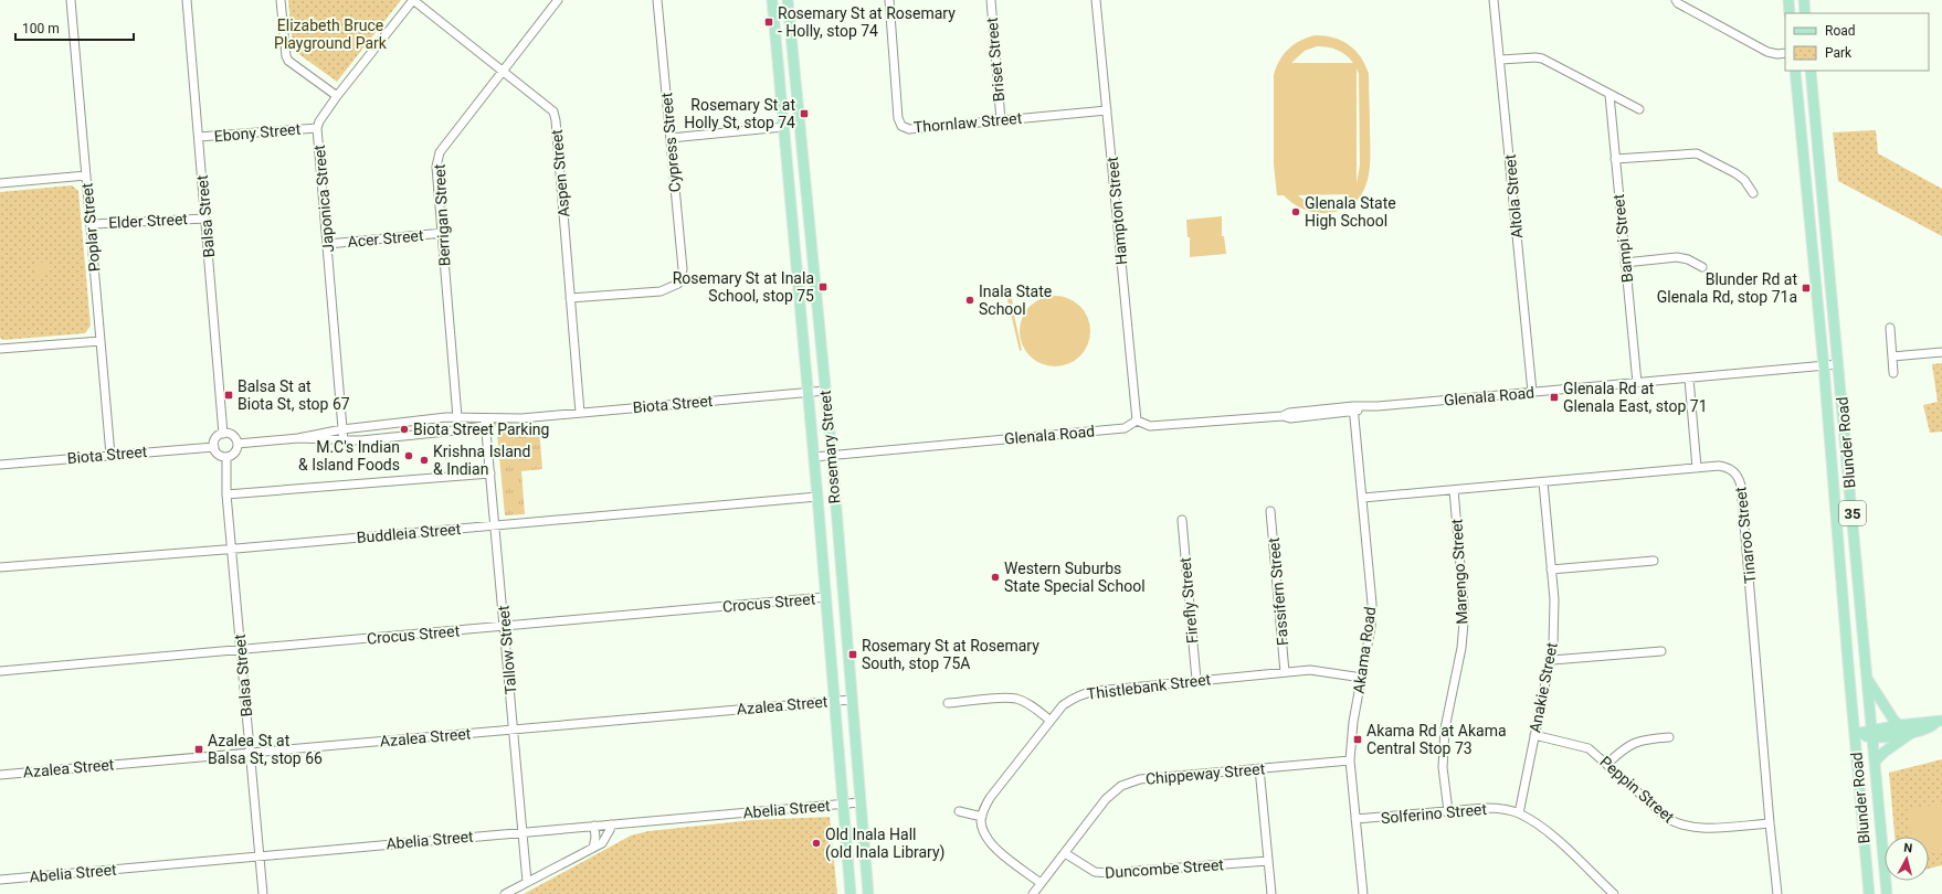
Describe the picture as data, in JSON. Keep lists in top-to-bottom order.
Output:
{
  "streets": {
    "main road": ["Blunder Road", "Rosemary Street", "35"],
    "street": [
      "Briset Street",
      "Thornlaw Street",
      "Ebony Street",
      "Cypress Street",
      "Aspen Street",
      "Altola Street",
      "Japonica Street",
      "Hampton Street",
      "Berrigan Street",
      "Balsa Street",
      "Elder Street",
      "Poplar Street",
      "Acer Street",
      "Bampi Street",
      "Glenala Road",
      "Biota Street",
      "Buddleia Street",
      "Tinaroo Street",
      "Marengo Street",
      "Fassifern Street",
      "Firefly Street",
      "Crocus Street",
      "Tallow Street",
      "Akama Road",
      "Thistlebank Street",
      "Anakie Street",
      "Azalea Street",
      "Chippeway Street",
      "Peppin Street",
      "Abelia Street",
      "Solferino Street",
      "Duncombe Street"
    ]
  },
  "crossings": [
    ["Briset Street", "Thornlaw Street"],
    ["Thornlaw Street", "Hampton Street"],
    ["Ebony Street", "Japonica Street"],
    ["Ebony Street", "Balsa Street"],
    ["Cypress Street", "Aspen Street"],
    ["Aspen Street", "Japonica Street"],
    ["Aspen Street", "Berrigan Street"],
    ["Aspen Street", "Biota Street"],
    ["Altola Street", "Glenala Road"],
    ["Japonica Street", "Acer Street"],
    ["Japonica Street", "Biota Street"],
    ["Hampton Street", "Glenala Road"],
    ["Berrigan Street", "Acer Street"],
    ["Berrigan Street", "Biota Street"],
    ["Balsa Street", "Elder Street"],
    ["Balsa Street", "Biota Street"],
    ["Balsa Street", "Buddleia Street"],
    ["Balsa Street", "Crocus Street"],
    ["Balsa Street", "Azalea Street"],
    ["Balsa Street", "Abelia Street"],
    ["Elder Street", "Poplar Street"],
    ["Poplar Street", "Biota Street"],
    ["Bampi Street", "Glenala Road"],
    ["Glenala Road", "Blunder Road"],
    ["Glenala Road", "Rosemary Street"],
    ["Glenala Road", "Akama Road"],
    ["Biota Street", "Rosemary Street"],
    ["Biota Street", "Tallow Street"],
    ["Rosemary Street", "Buddleia Street"],
    ["Rosemary Street", "Crocus Street"],
    ["Rosemary Street", "Azalea Street"],
    ["Rosemary Street", "Abelia Street"],
    ["Buddleia Street", "Tallow Street"],
    ["Tinaroo Street", "Marengo Street"],
    ["Tinaroo Street", "Akama Road"],
    ["Tinaroo Street", "Anakie Street"],
    ["Tinaroo Street", "Peppin Street"],
    ["Marengo Street", "Solferino Street"],
    ["Fassifern Street", "Thistlebank Street"],
    ["Firefly Street", "Thistlebank Street"],
    ["Crocus Street", "Tallow Street"],
    ["Tallow Street", "Azalea Street"],
    ["Tallow Street", "Abelia Street"],
    ["Akama Road", "Thistlebank Street"],
    ["Akama Road", "Chippeway Street"],
    ["Akama Road", "Solferino Street"],
    ["Anakie Street", "Peppin Street"],
    ["Anakie Street", "Solferino Street"],
    ["Chippeway Street", "Duncombe Street"]
  ],
  "parks": ["Elizabeth Bruce Playground Park"],
  "places": {
    "transit": [
      "Rosemary St at Rosemary - Holly, stop 74",
      "Rosemary St at Holly St, stop 74",
      "Rosemary St at Inala School, stop 75",
      "Blunder Rd at Glenala Rd, stop 71a",
      "Balsa St at Biota St, stop 67",
      "Glenala Rd at Glenala East, stop 71",
      "Rosemary St at Rosemary South, stop 75A",
      "Akama Rd at Akama Central Stop 73",
      "Azalea St at Balsa St, stop 66"
    ],
    "other": [
      "Glenala State High School",
      "Inala State School",
      "Biota Street Parking",
      "M.C's Indian & Island Foods",
      "Krishna Island & Indian",
      "Western Suburbs State Special School",
      "Old Inala Hall (old Inala Library)"
    ]
  },
  "legend": ["Road", "Park"],
  "scale_bar": "100 m",
  "north": "top"
}
